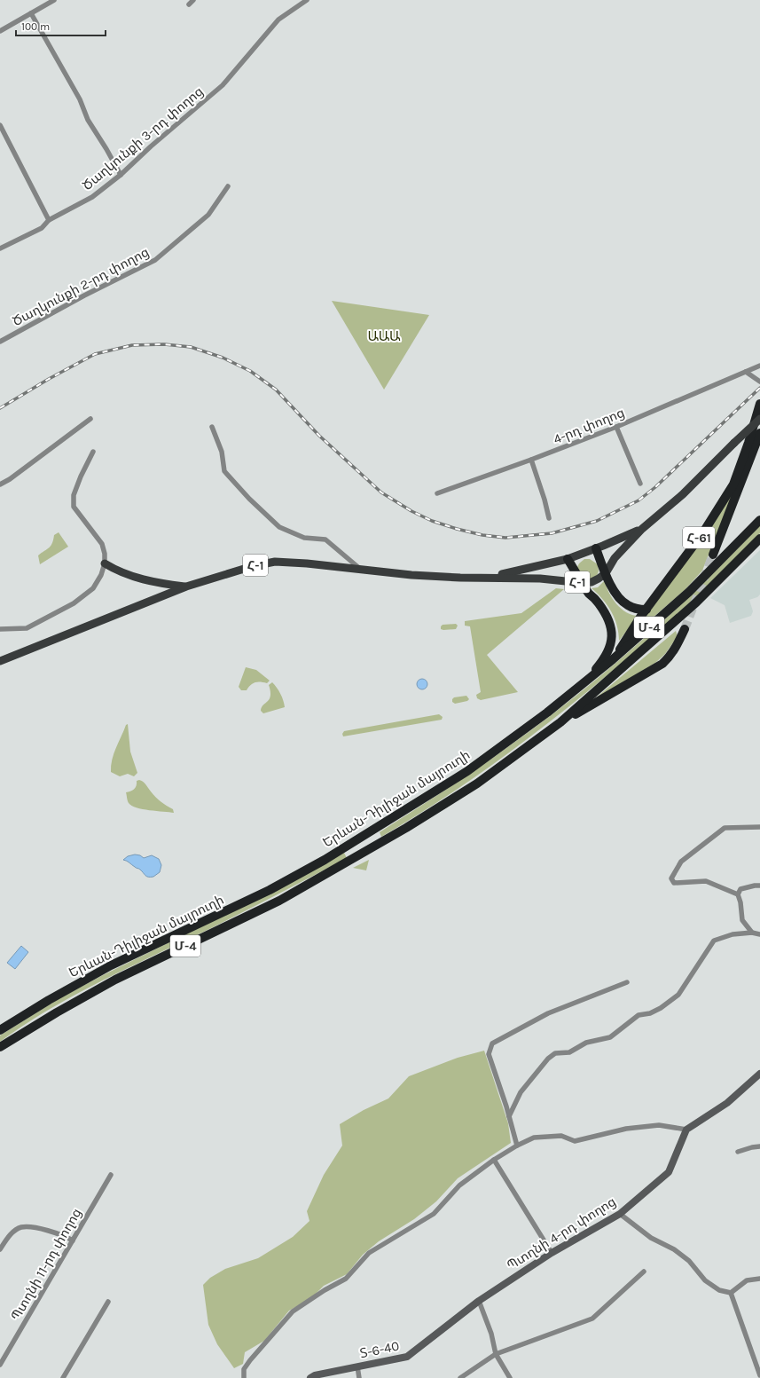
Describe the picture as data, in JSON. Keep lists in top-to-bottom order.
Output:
{
  "streets": {
    "highway": ["Հ-61", "Մ-4", "Երևան-Դիլիջան մայրուղի"],
    "main road": ["Հ-1"],
    "street": [
      "Ծաղկունքի 3-րդ փողոց",
      "Ծաղկունքի 2-րդ փողոց",
      "4-րդ փողոց",
      "Պտղնի 4-րդ փողոց",
      "Պտղնի 11-րդ փողոց",
      "Տ-6-40"
    ]
  },
  "crossings": [
    ["Հ-61", "Երևան-Դիլիջան մայրուղի"],
    ["Պտղնի 4-րդ փողոց", "Տ-6-40"]
  ],
  "parks": ["ԱԱԱ"],
  "scale_bar": "100 m"
}
